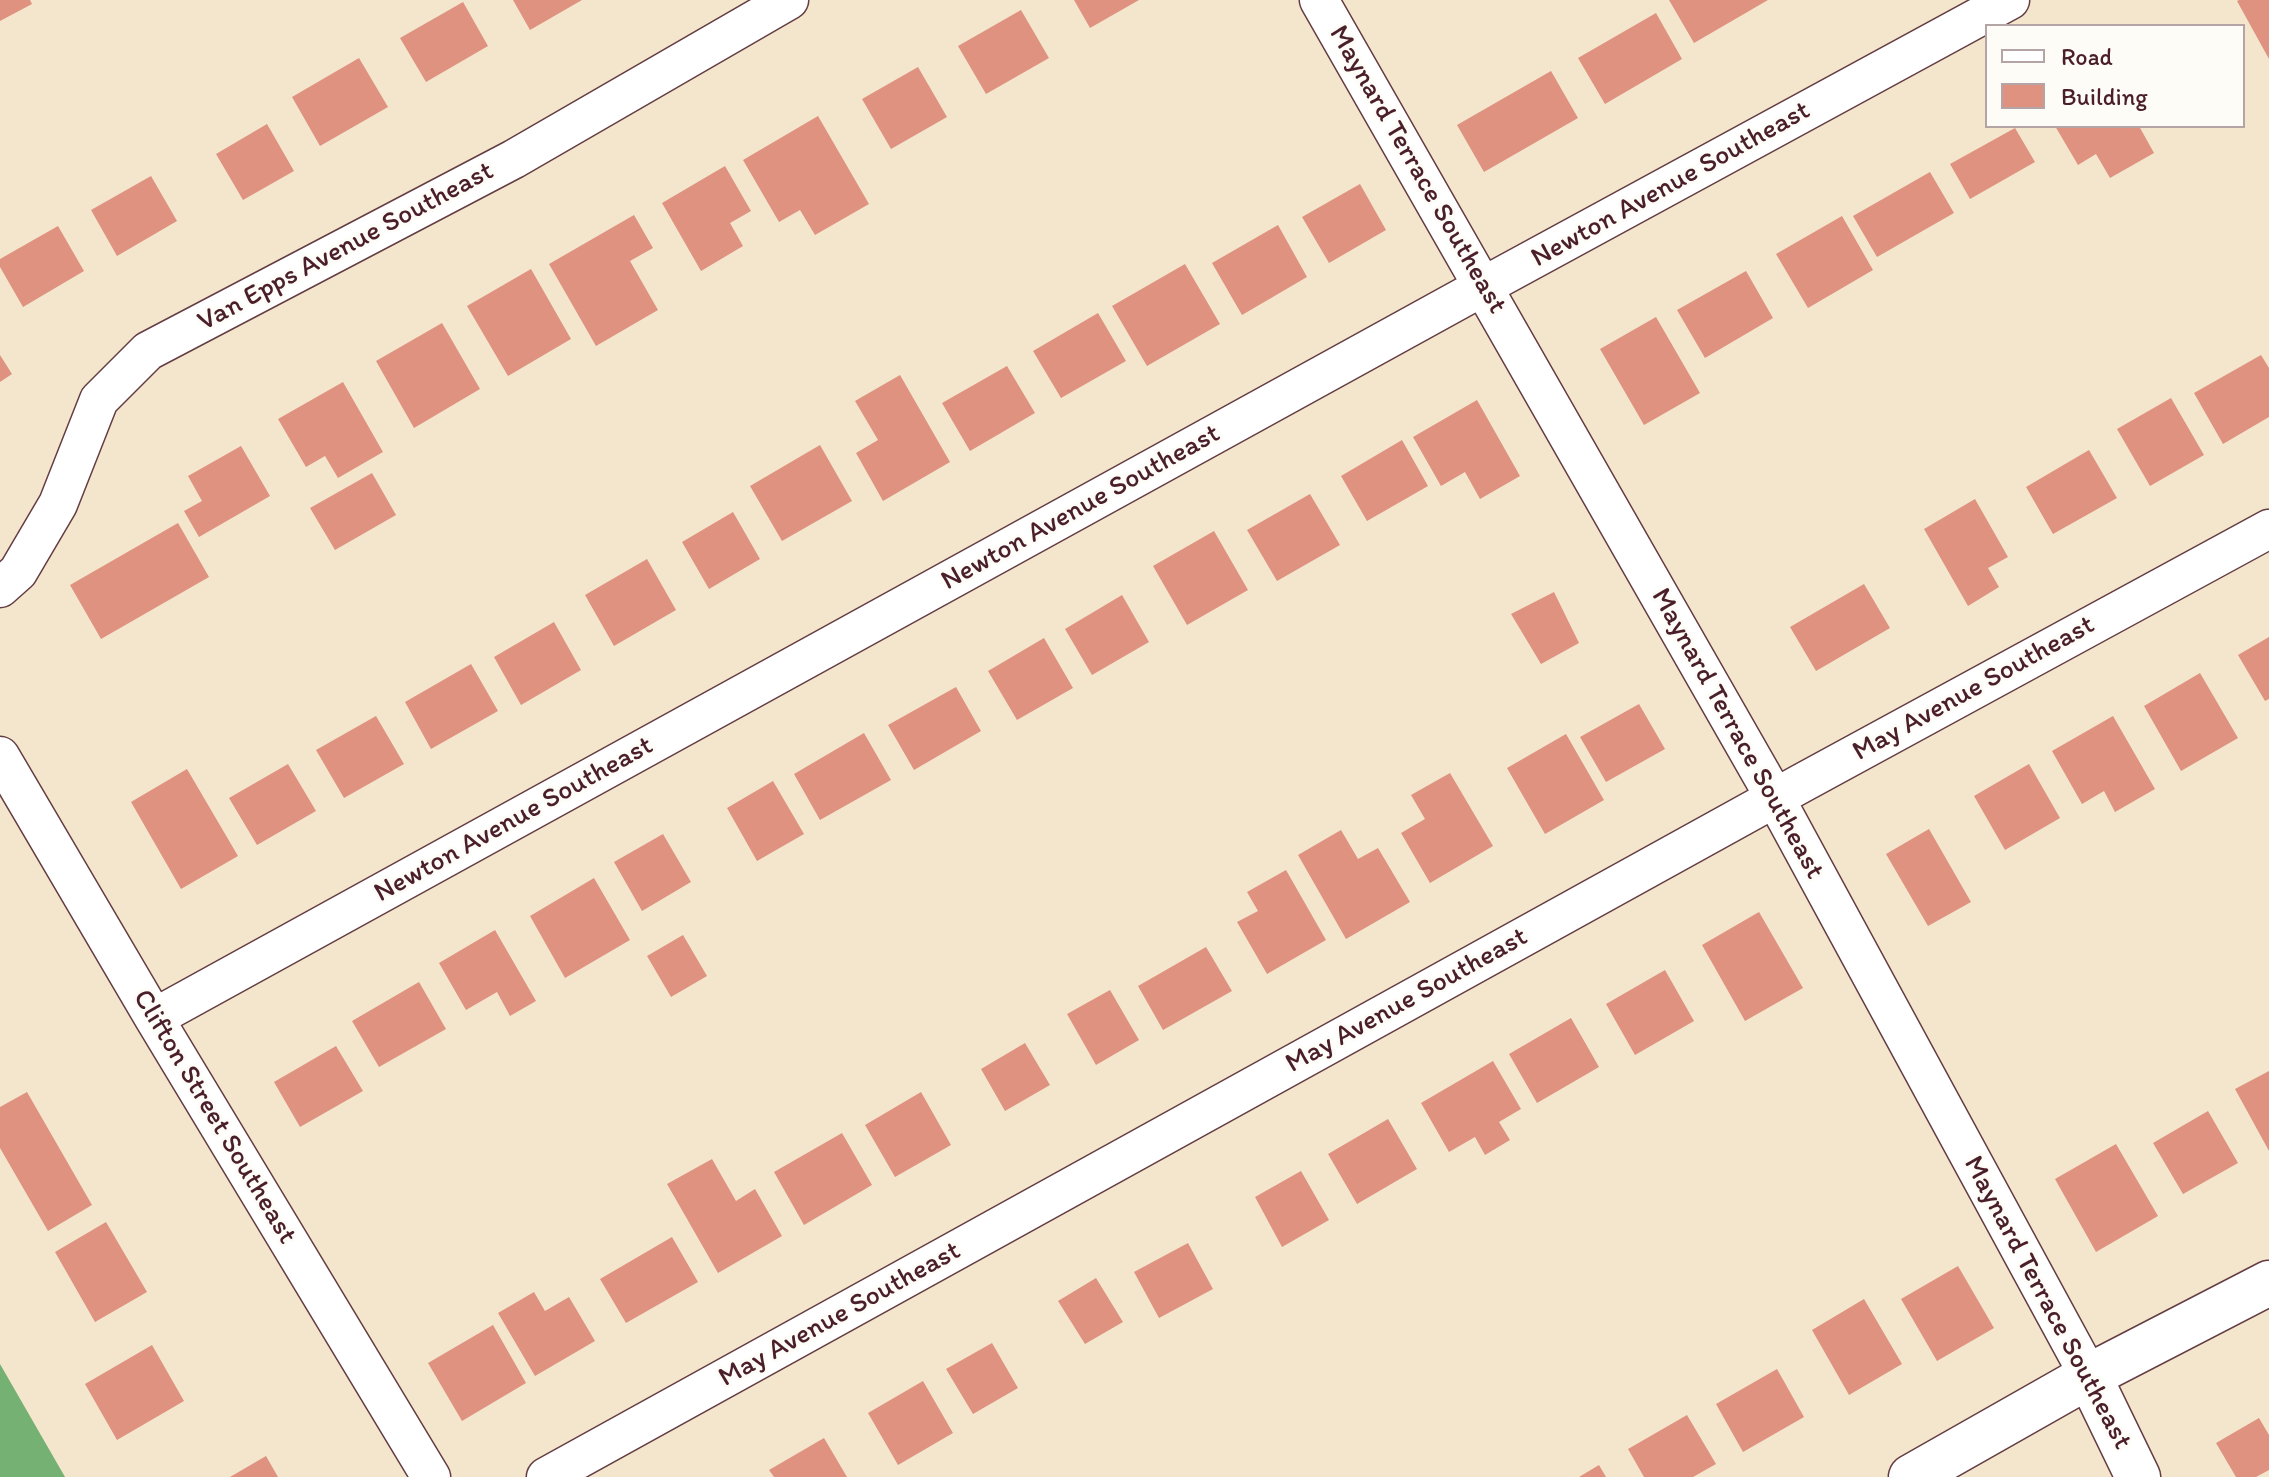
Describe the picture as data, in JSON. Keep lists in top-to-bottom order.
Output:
{
  "streets": {
    "main road": ["Maynard Terrace Southeast"],
    "street": [
      "Newton Avenue Southeast",
      "Van Epps Avenue Southeast",
      "May Avenue Southeast",
      "Clifton Street Southeast"
    ]
  },
  "crossings": [
    ["Maynard Terrace Southeast", "Newton Avenue Southeast"],
    ["Maynard Terrace Southeast", "May Avenue Southeast"],
    ["Newton Avenue Southeast", "Clifton Street Southeast"]
  ],
  "legend": ["Road", "Building"]
}
